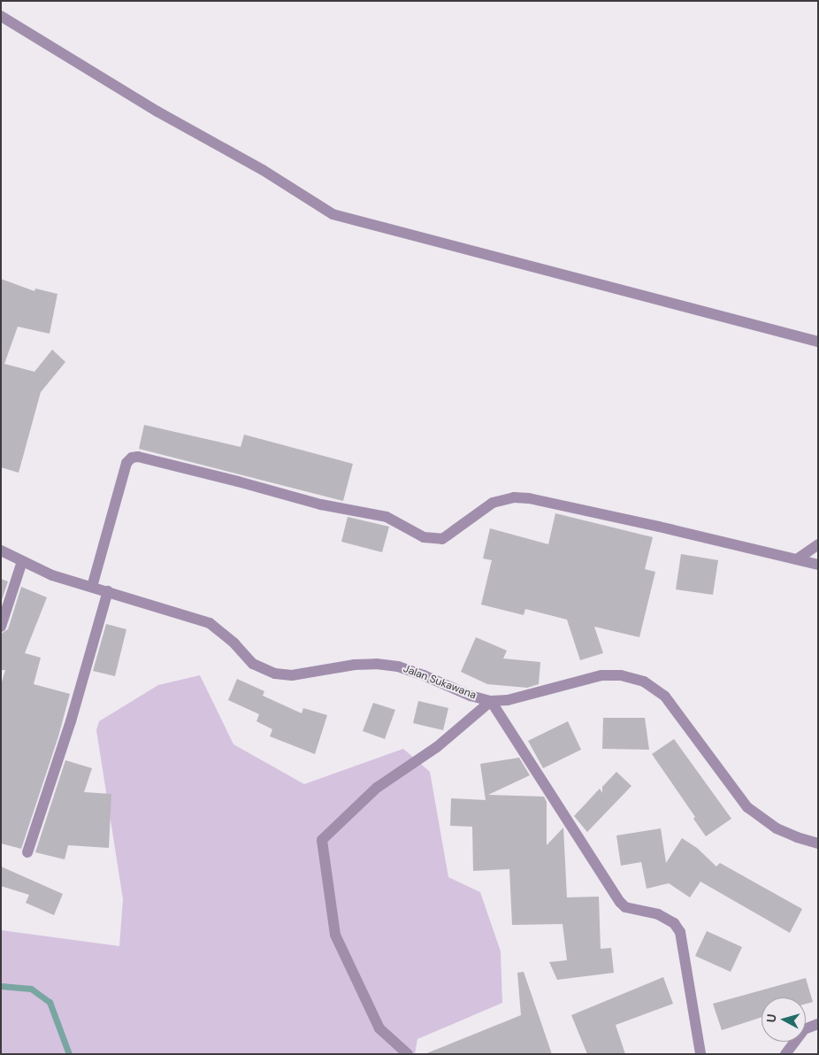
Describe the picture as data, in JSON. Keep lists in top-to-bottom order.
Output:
{
  "streets": {
    "street": ["Jalan Sukawana"]
  },
  "north": "left"
}
